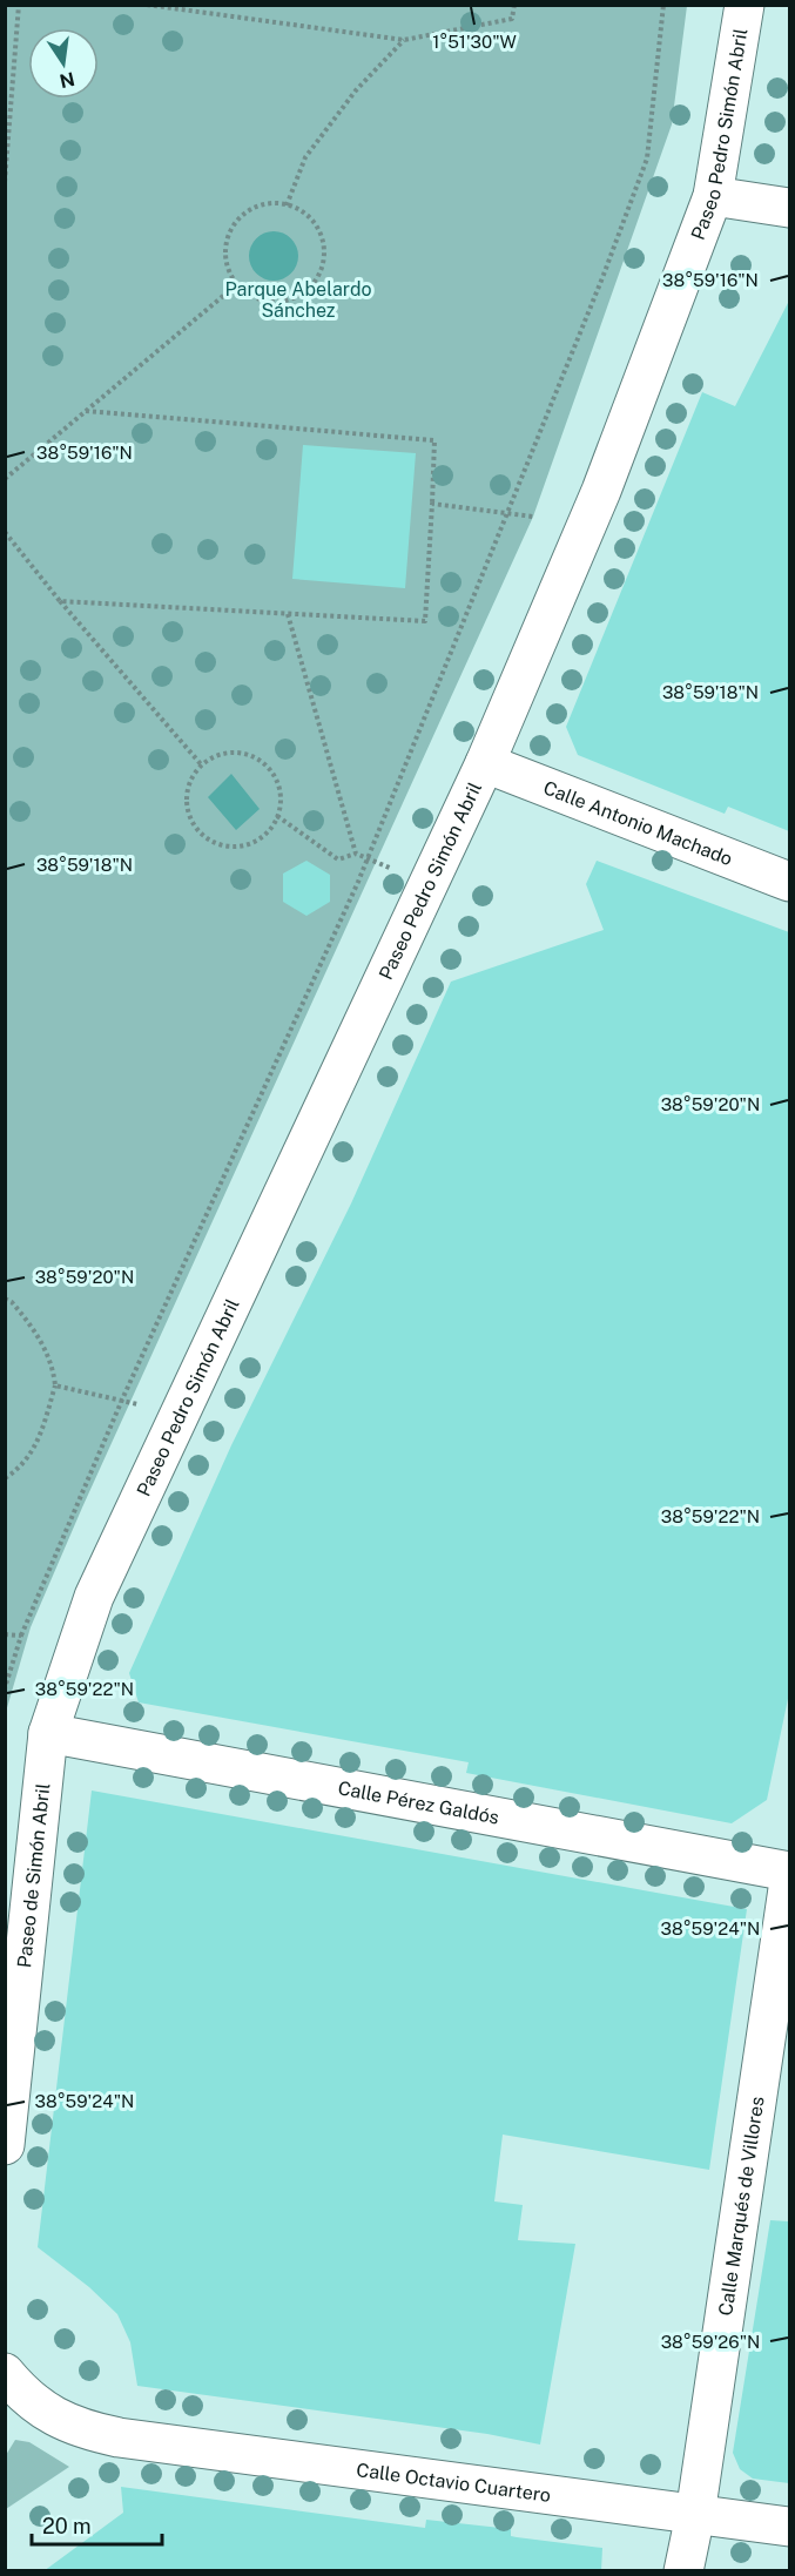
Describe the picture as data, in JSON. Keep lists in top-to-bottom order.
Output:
{
  "streets": {
    "street": [
      "Paseo Pedro Simón Abril",
      "Calle Antonio Machado",
      "Calle Pérez Galdós",
      "Paseo de Simón Abril",
      "Calle Marqués de Villores",
      "Calle Octavio Cuartero"
    ]
  },
  "crossings": [
    ["Paseo Pedro Simón Abril", "Calle Antonio Machado"],
    ["Paseo Pedro Simón Abril", "Calle Pérez Galdós"],
    ["Paseo Pedro Simón Abril", "Paseo de Simón Abril"],
    ["Calle Pérez Galdós", "Paseo de Simón Abril"],
    ["Calle Marqués de Villores", "Calle Octavio Cuartero"]
  ],
  "parks": ["Parque Abelardo Sánchez"],
  "scale_bar": "20 m",
  "north": "bottom",
  "coordinates": [
    "1°51'30\"W",
    "38°59'16\"N",
    "38°59'18\"N",
    "38°59'20\"N",
    "38°59'22\"N",
    "38°59'24\"N",
    "38°59'26\"N"
  ]
}
